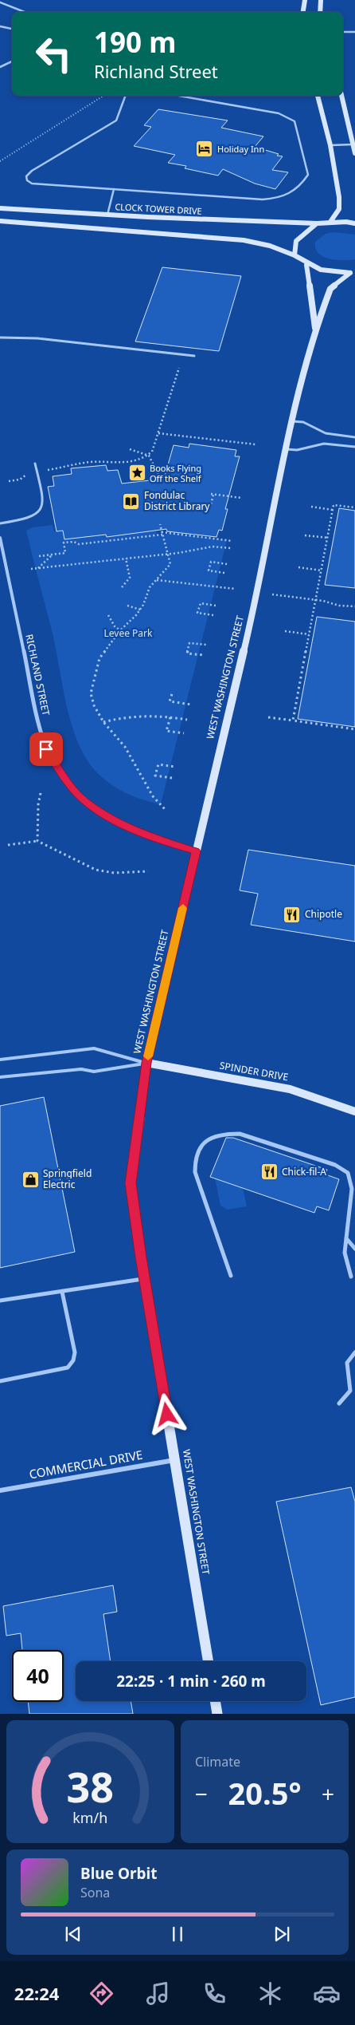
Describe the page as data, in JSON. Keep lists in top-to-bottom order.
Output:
{
  "streets": {
    "street": [
      "CLOCK TOWER DRIVE",
      "RICHLAND STREET",
      "WEST WASHINGTON STREET",
      "SPINDER DRIVE",
      "COMMERCIAL DRIVE"
    ]
  },
  "crossings": [
    ["RICHLAND STREET", "WEST WASHINGTON STREET"],
    ["WEST WASHINGTON STREET", "SPINDER DRIVE"],
    ["WEST WASHINGTON STREET", "COMMERCIAL DRIVE"]
  ],
  "parks": ["Levee Park"],
  "places": {
    "hotel": ["Holiday Inn"],
    "place": ["Books Flying Off the Shelf"],
    "library": ["Fondulac District Library"],
    "restaurant": ["Chipotle", "Chick-fil-A"],
    "shop": ["Springfield Electric"]
  },
  "page": {
    "turn": ["190 m", "Richland Street"],
    "limit": "40",
    "trip": "22:25 · 1 min · 260 m",
    "tile": "Climate",
    "heat": ["−", "20.5°", "+"],
    "song": ["Blue Orbit", "Sona"],
    "tabs": "22:24",
    "gauge": ["38", "km/h"]
  }
}
